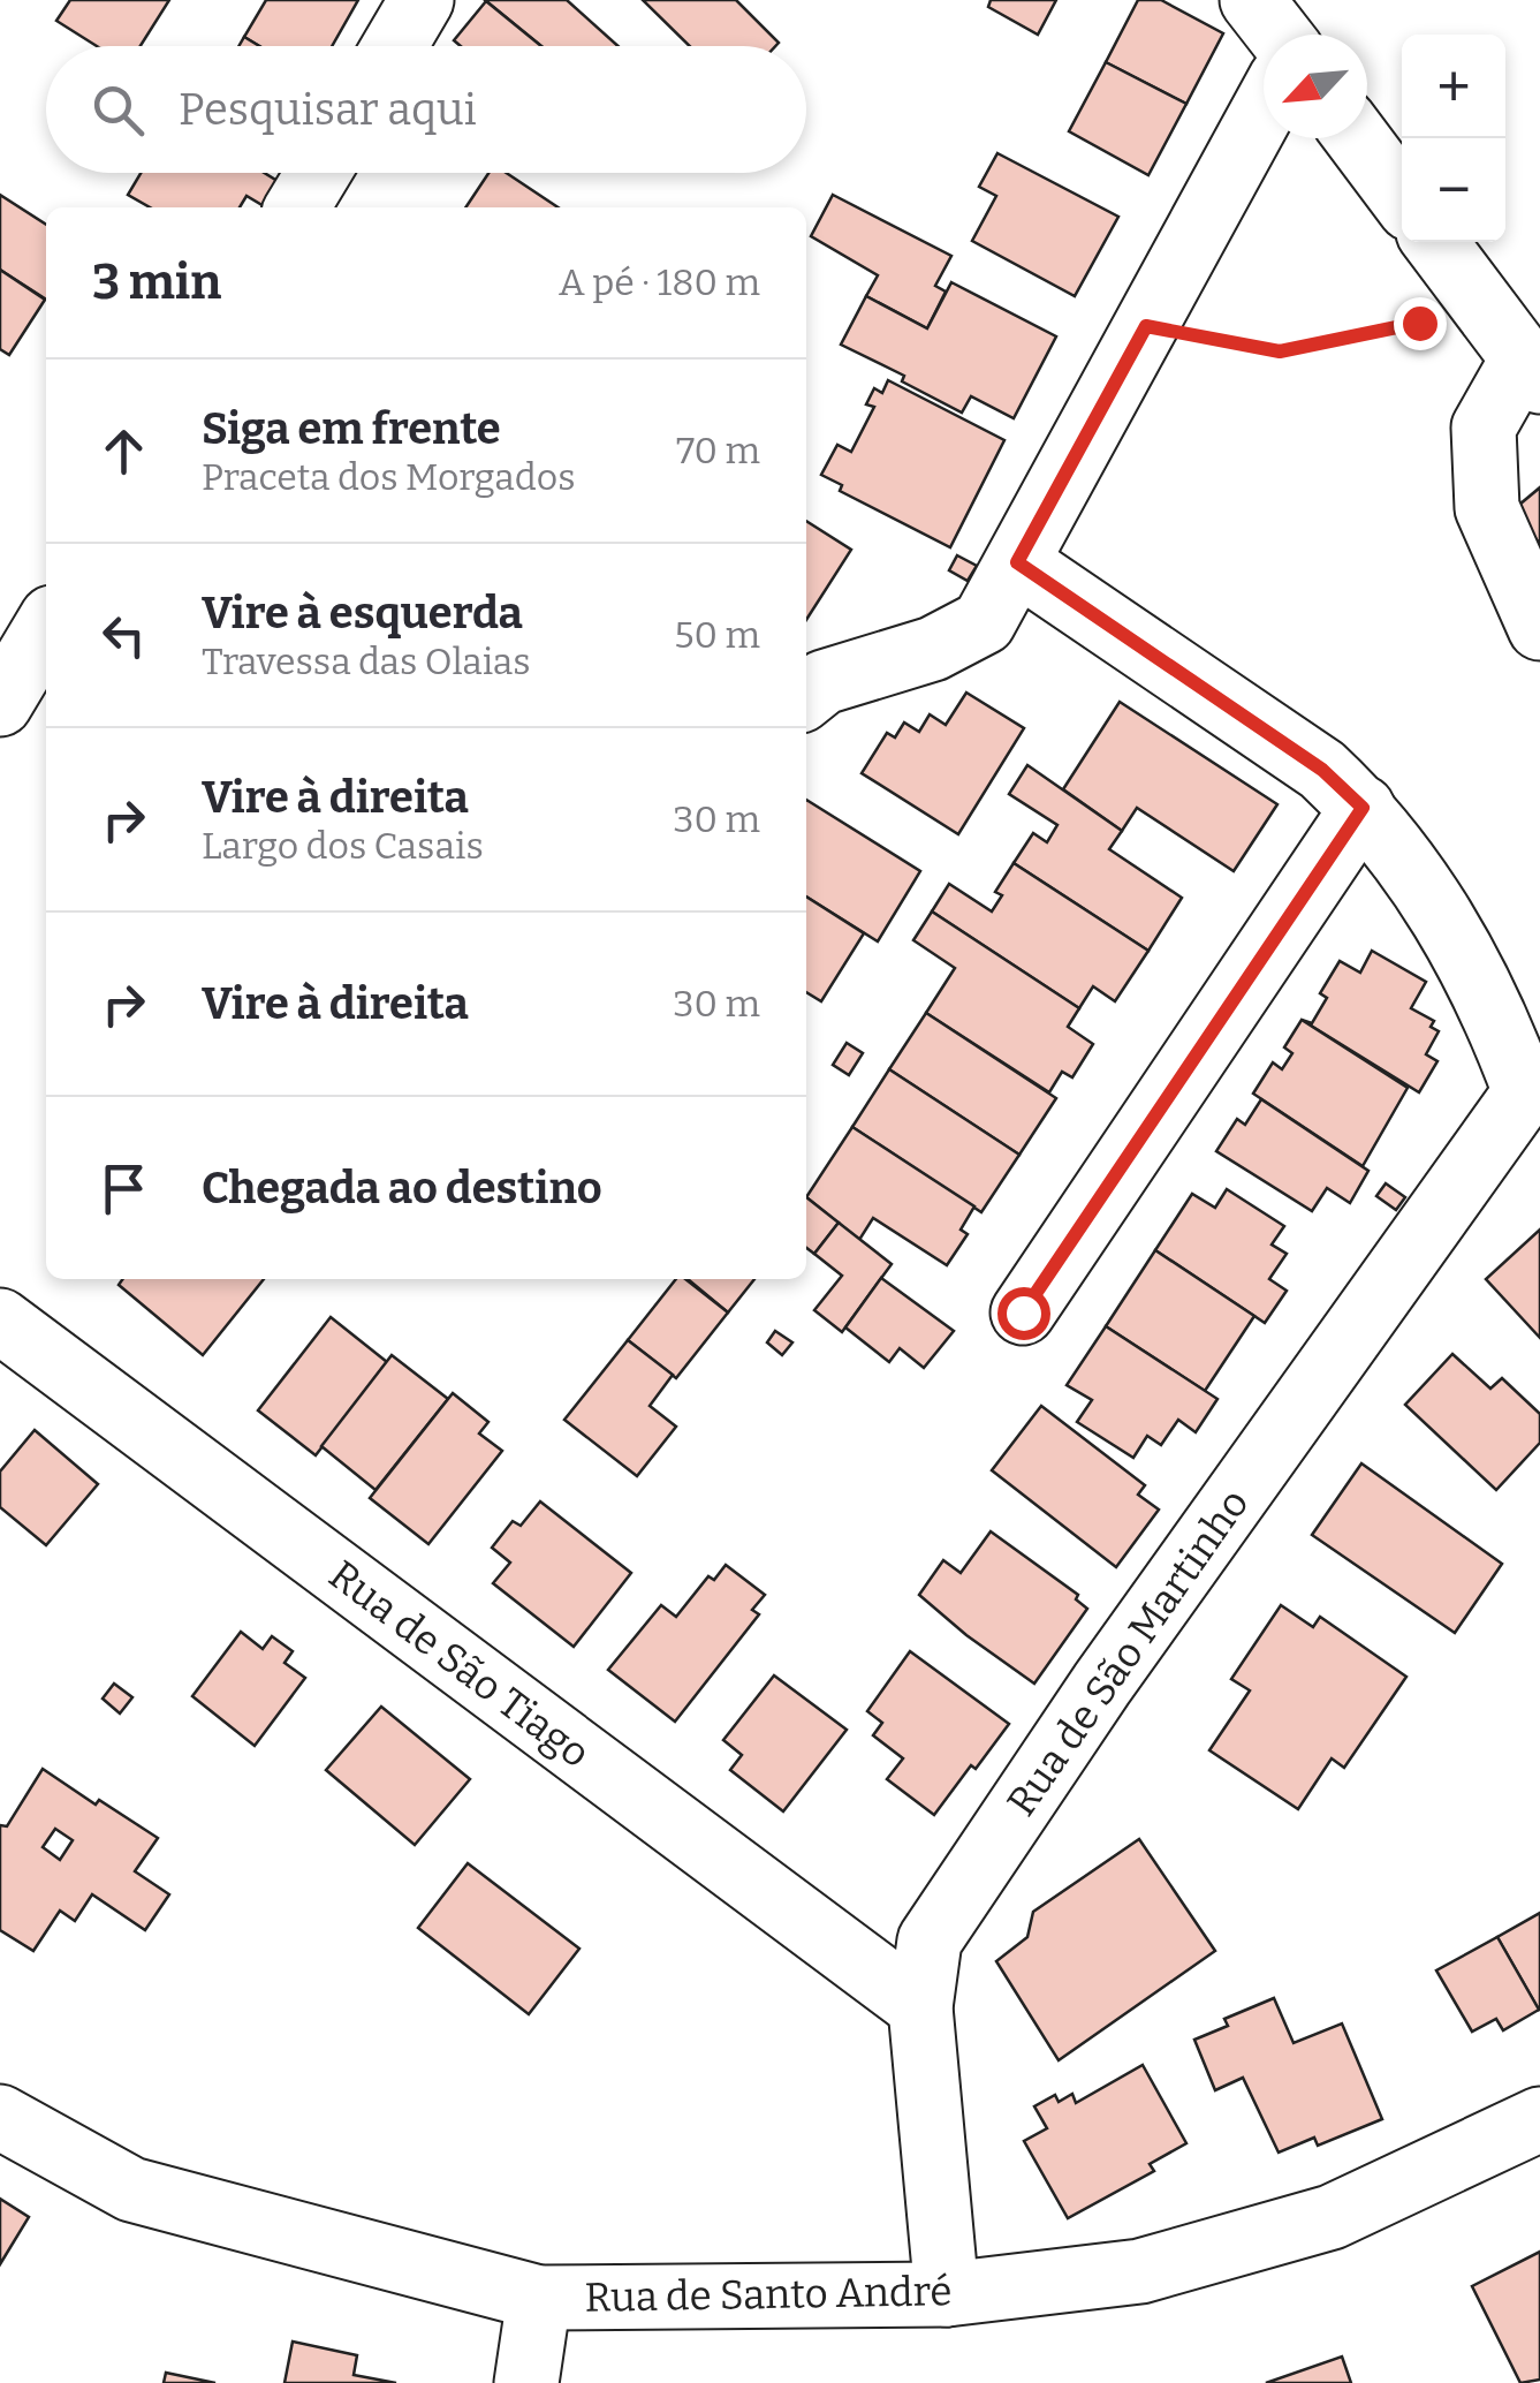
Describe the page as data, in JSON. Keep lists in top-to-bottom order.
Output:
{
  "streets": {
    "street": ["Rua de São Martinho", "Rua de São Tiago", "Rua de Santo André"]
  },
  "crossings": [
    ["Rua de São Martinho", "Rua de São Tiago"],
    ["Rua de São Martinho", "Rua de Santo André"]
  ],
  "north": "bottom left",
  "page": {
    "map_buttons": ["+", "−"],
    "search": "Pesquisar aqui",
    "heading": ["3 min", "A pé · 180 m"],
    "list": [
      ["Siga em frente", "Praceta dos Morgados", "70 m"],
      ["Vire à esquerda", "Travessa das Olaias", "50 m"],
      ["Vire à direita", "Largo dos Casais", "30 m"],
      ["Vire à direita", "30 m"],
      "Chegada ao destino"
    ]
  }
}
